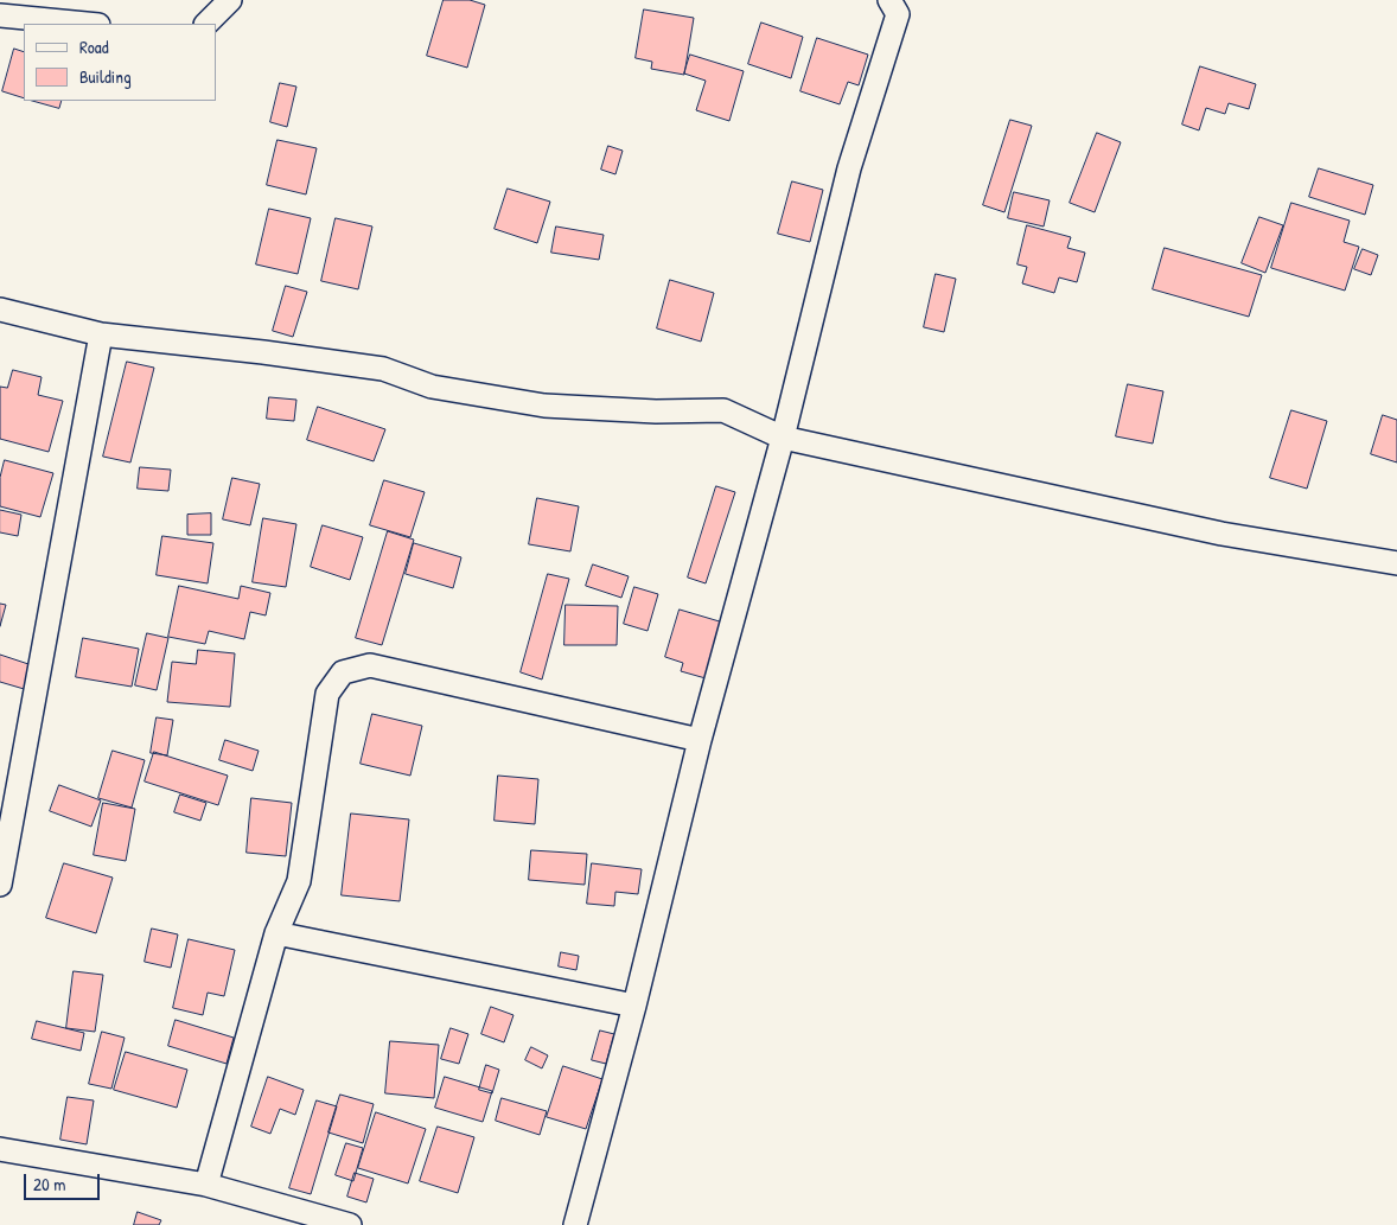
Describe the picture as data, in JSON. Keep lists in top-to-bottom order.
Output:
{
  "legend": ["Road", "Building"],
  "scale_bar": "20 m"
}
